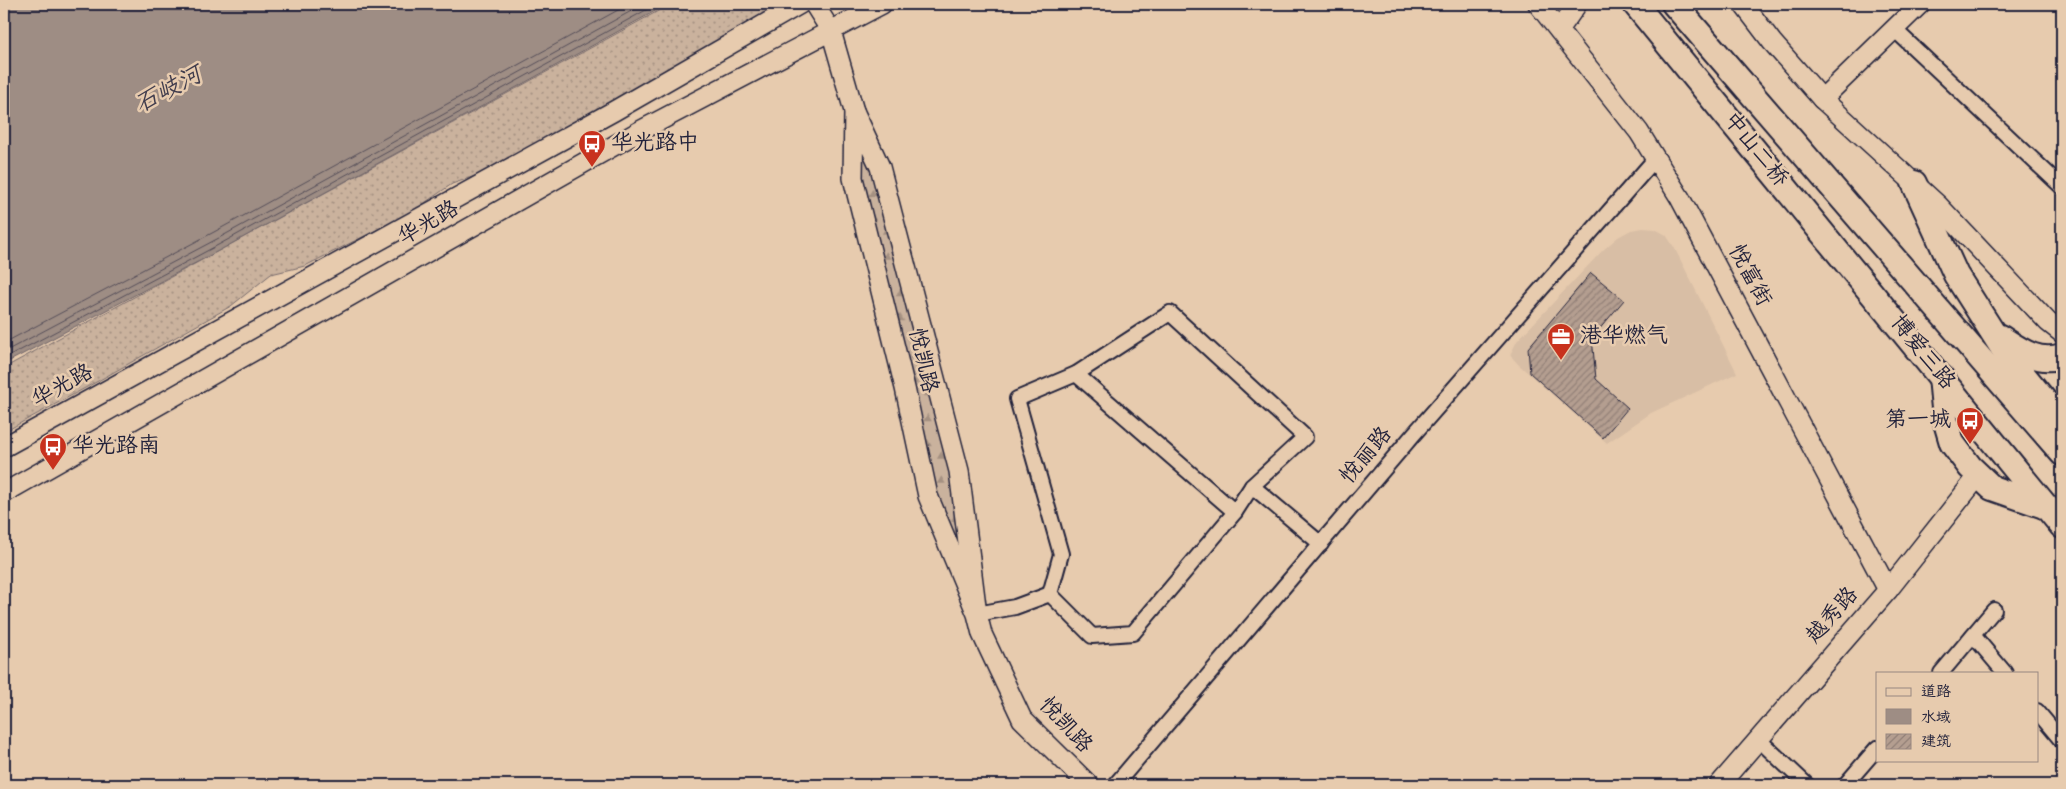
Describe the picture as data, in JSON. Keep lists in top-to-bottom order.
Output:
{
  "streets": {
    "highway": ["中山二桥", "博爱三路"],
    "street": [
      "华光路",
      "悦富街",
      "悦凯路",
      "悦丽路",
      "越秀路"
    ]
  },
  "crossings": [
    ["中山二桥", "博爱三路"],
    ["华光路", "悦凯路"],
    ["悦富街", "悦丽路"],
    ["悦富街", "越秀路"]
  ],
  "water": ["石岐河"],
  "places": {
    "bus stop": ["华光路中", "第一城", "华光路南"],
    "office": ["港华燃气"]
  },
  "legend": ["道路", "水域", "建筑"]
}
